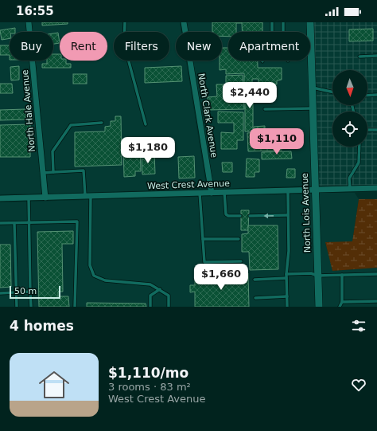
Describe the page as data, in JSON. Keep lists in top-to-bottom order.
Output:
{
  "streets": {
    "street": [
      "North Hale Avenue",
      "North Clark Avenue",
      "West Crest Avenue",
      "North Lois Avenue"
    ]
  },
  "crossings": [
    ["North Hale Avenue", "West Crest Avenue"],
    ["North Clark Avenue", "West Crest Avenue"],
    ["West Crest Avenue", "North Lois Avenue"]
  ],
  "scale_bar": "50 m",
  "north": "bottom",
  "page": {
    "status": "16:55",
    "chip": [
      "Buy",
      "Rent",
      "Filters",
      "New",
      "Apartment"
    ],
    "price": [
      "$2,440",
      "$1,110",
      "$1,180",
      "$1,660"
    ],
    "scale": "50 m",
    "heading": "4 homes",
    "list": [
      {
        "name": "$1,110/mo",
        "note": "3 rooms · 83 m² · West Crest Avenue"
      }
    ]
  }
}
